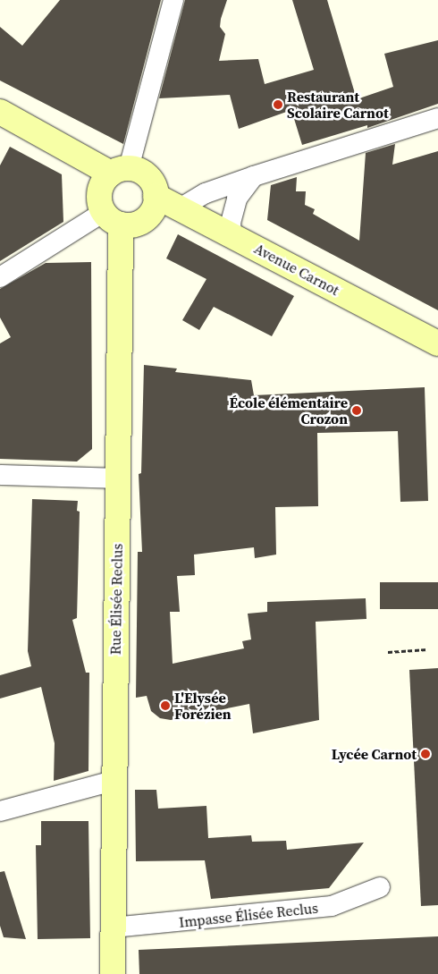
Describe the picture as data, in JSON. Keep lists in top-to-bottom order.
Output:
{
  "streets": {
    "street": ["Avenue Carnot", "Rue Élisée Reclus", "Impasse Élisée Reclus"]
  },
  "crossings": [
    ["Avenue Carnot", "Rue Élisée Reclus"],
    ["Rue Élisée Reclus", "Impasse Élisée Reclus"]
  ],
  "places": [
    "Restaurant Scolaire Carnot",
    "École élémentaire Crozon",
    "L'Elysée Forézien",
    "Lycée Carnot"
  ]
}
